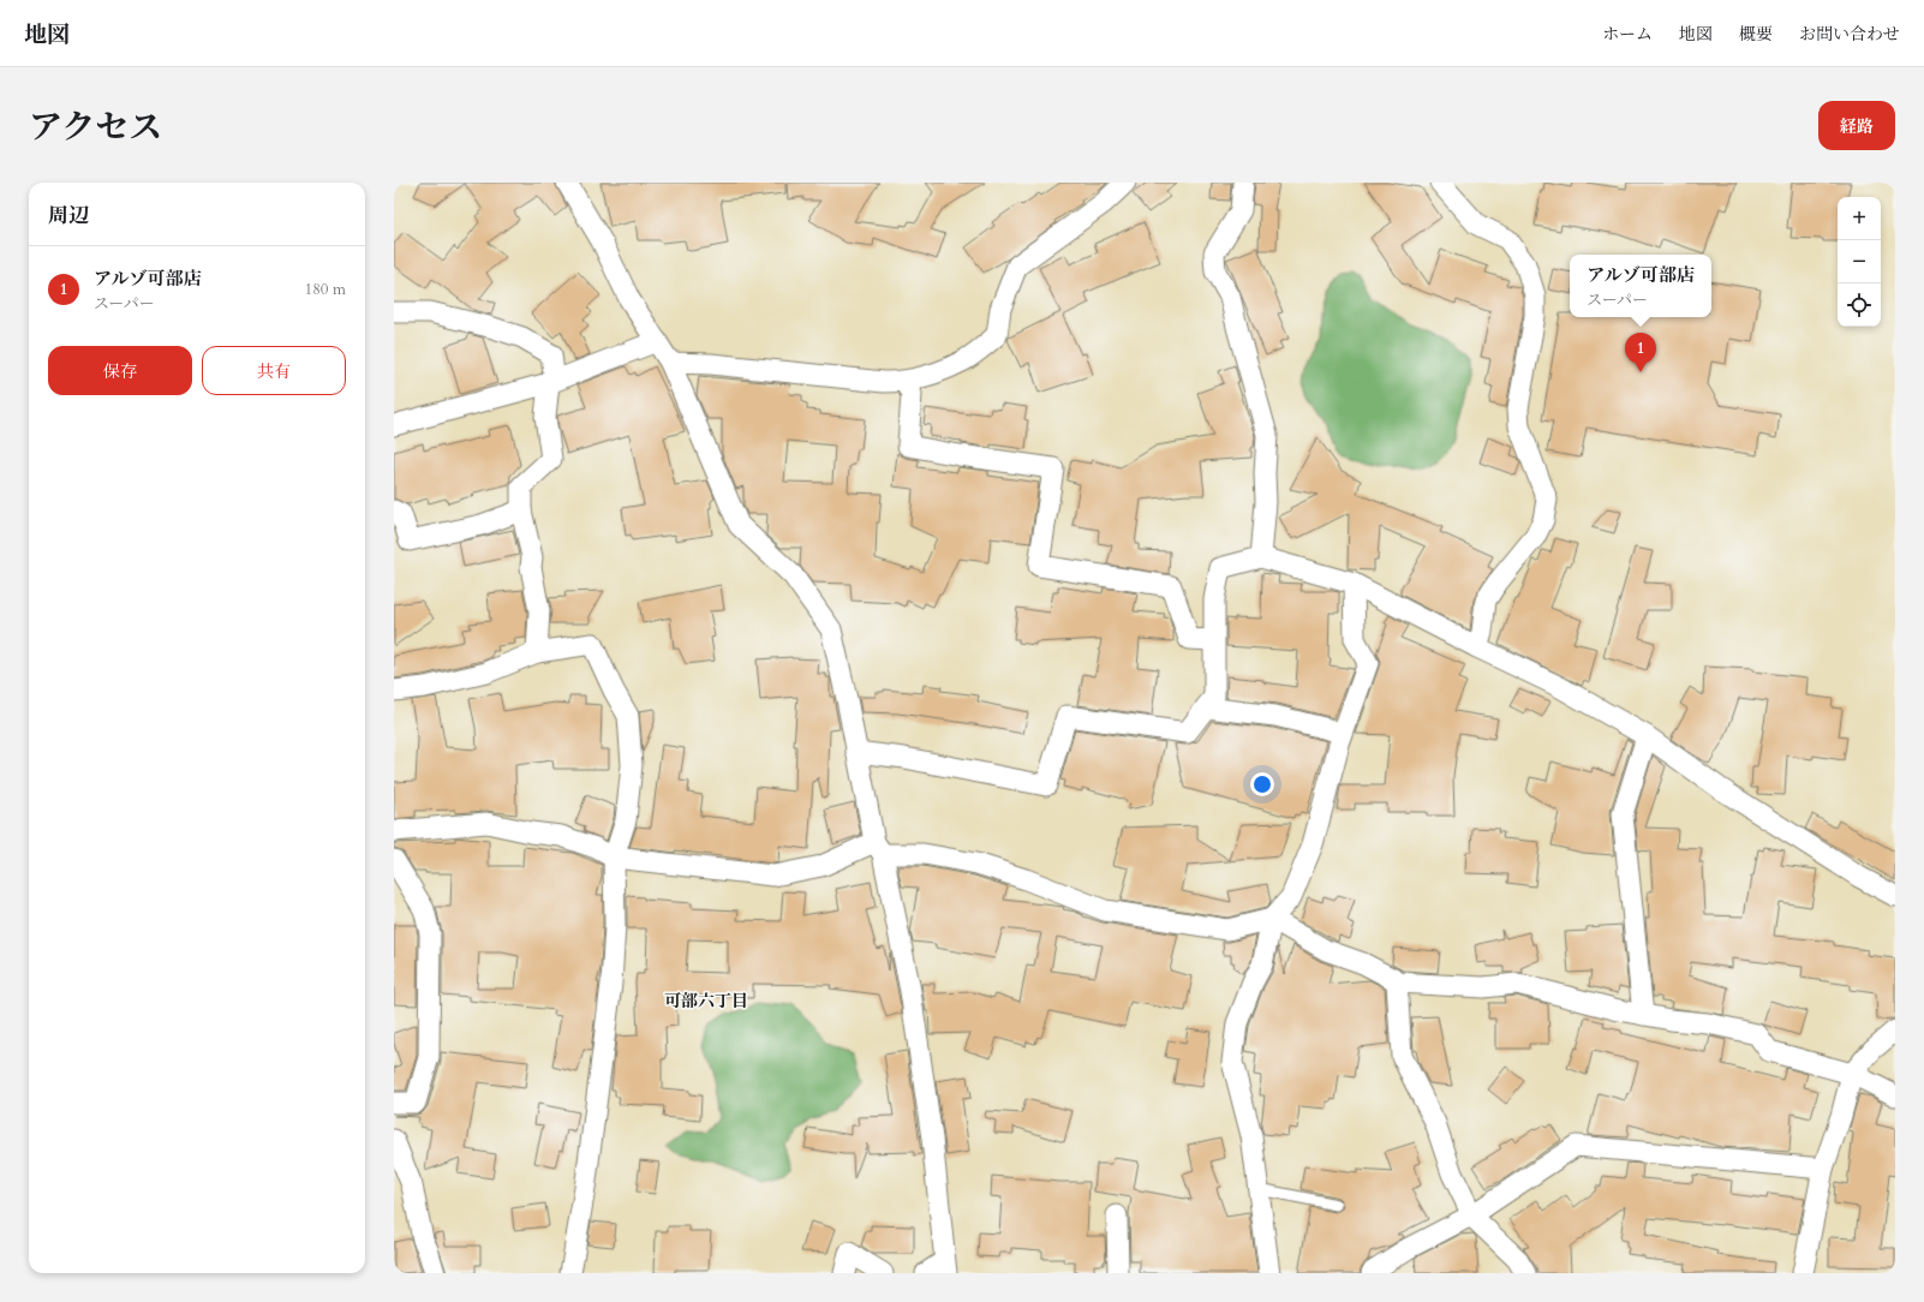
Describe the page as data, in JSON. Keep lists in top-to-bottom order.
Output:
{
  "districts": ["可部六丁目"],
  "page": {
    "header": "地図",
    "nav": [
      "ホーム",
      "地図",
      "概要",
      "お問い合わせ"
    ],
    "title": "アクセス",
    "buttons": [
      "経路",
      ["保存", "共有"]
    ],
    "heading": "周辺",
    "map_buttons": ["+", "−"],
    "list": [
      {
        "mark": "1",
        "name": "アルゾ可部店",
        "note": "スーパー",
        "value": "180 m"
      }
    ],
    "popup": ["アルゾ可部店", "スーパー"],
    "pins": "1"
  }
}
